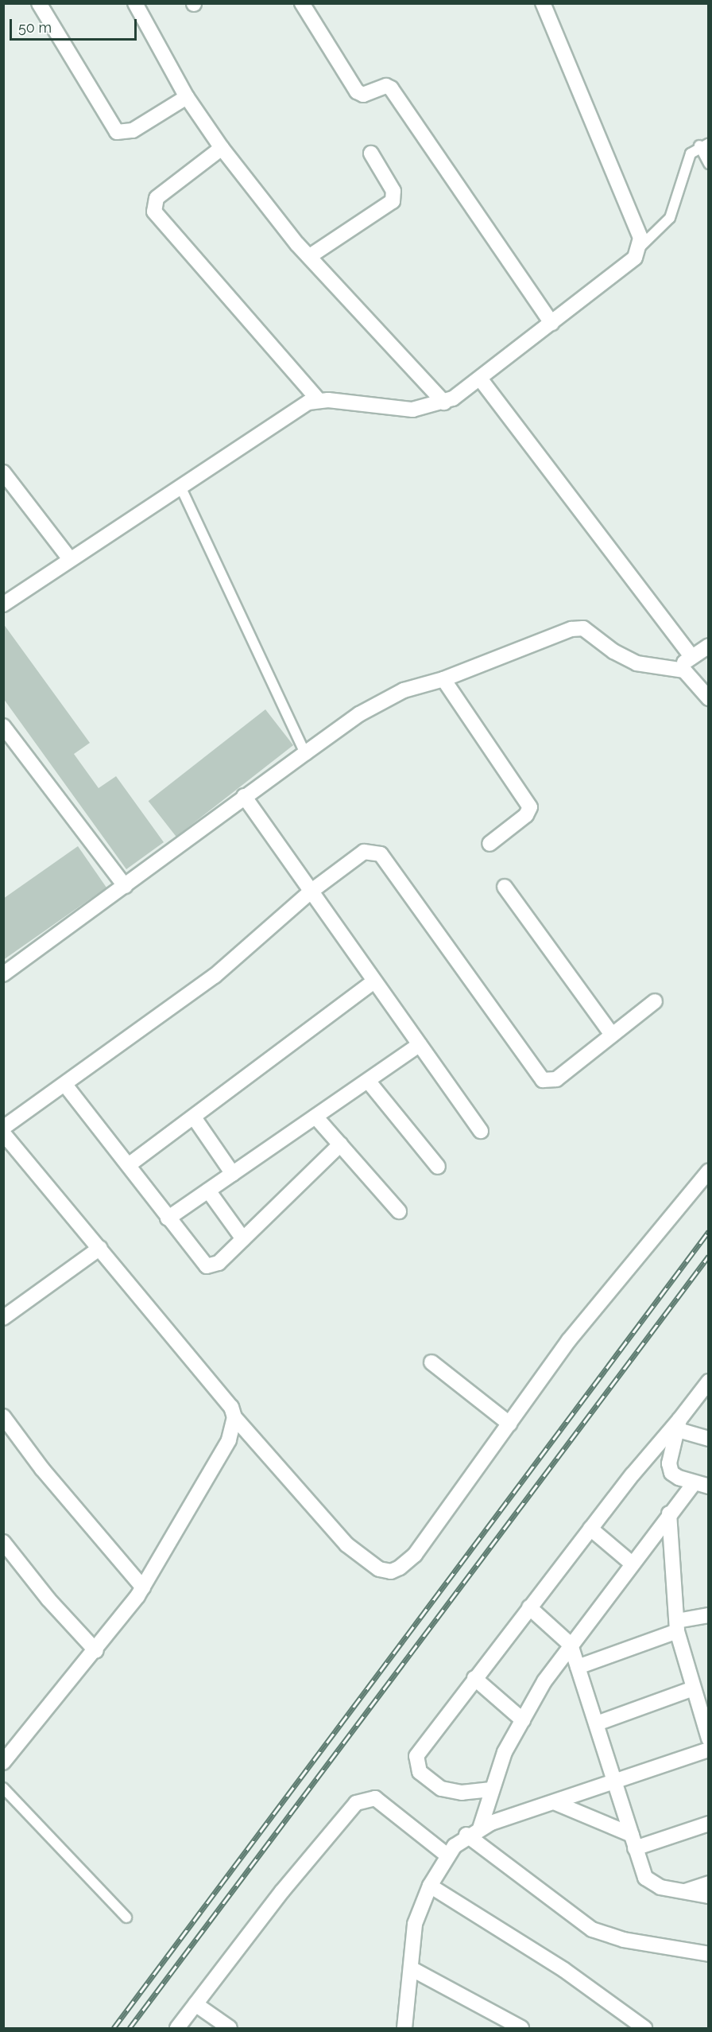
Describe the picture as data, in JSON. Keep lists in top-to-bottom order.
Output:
{
  "scale_bar": "50 m"
}
